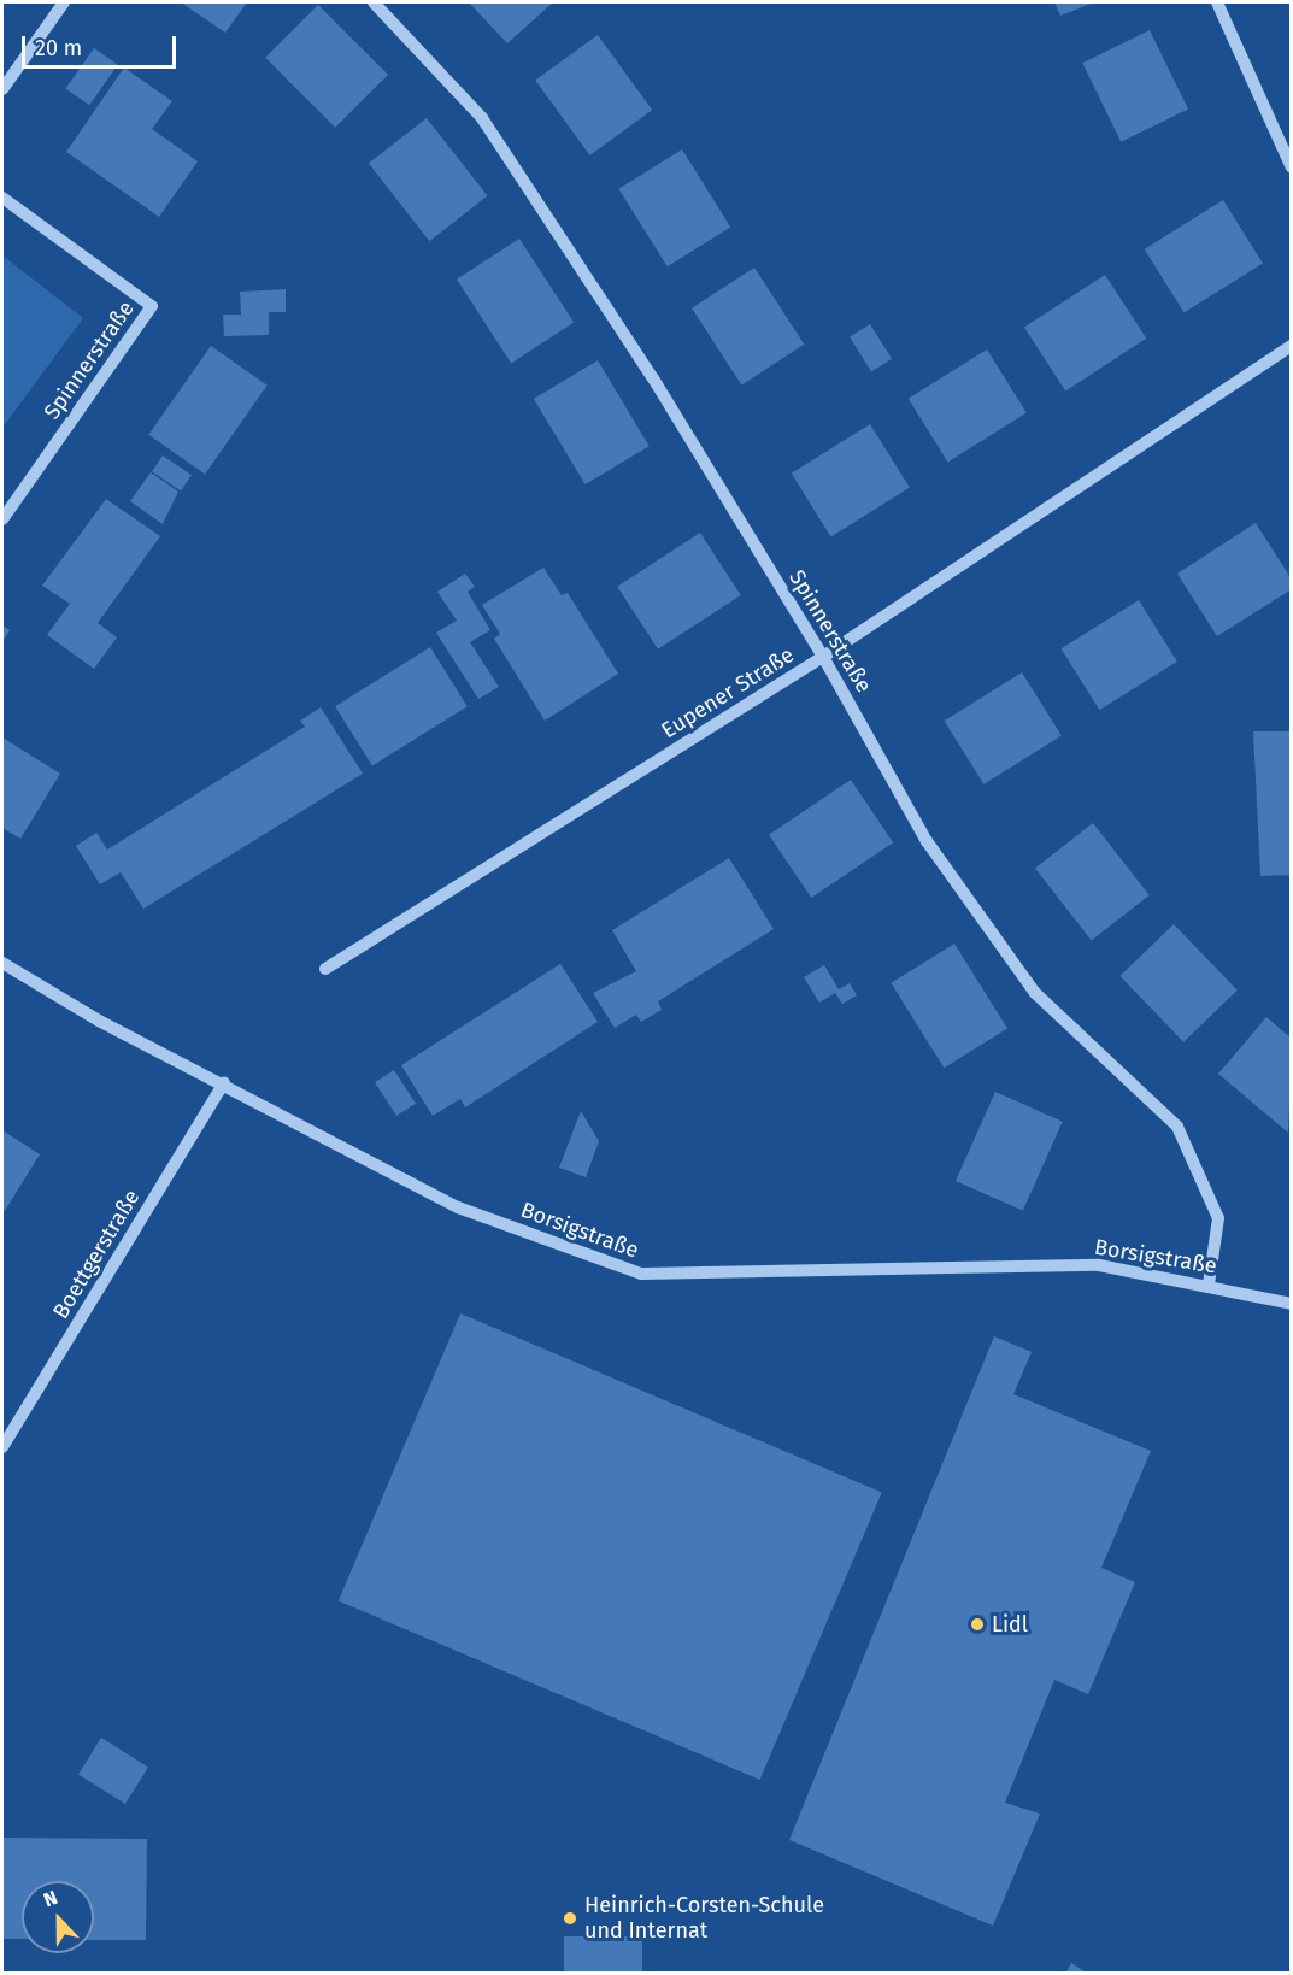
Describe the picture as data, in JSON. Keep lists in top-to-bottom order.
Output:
{
  "streets": {
    "street": [
      "Spinnerstraße",
      "Eupener Straße",
      "Borsigstraße",
      "Boettgerstraße"
    ]
  },
  "crossings": [
    ["Spinnerstraße", "Eupener Straße"],
    ["Spinnerstraße", "Borsigstraße"],
    ["Borsigstraße", "Boettgerstraße"]
  ],
  "places": ["Lidl", "Heinrich-Corsten-Schule und Internat"],
  "scale_bar": "20 m",
  "north": "top"
}
